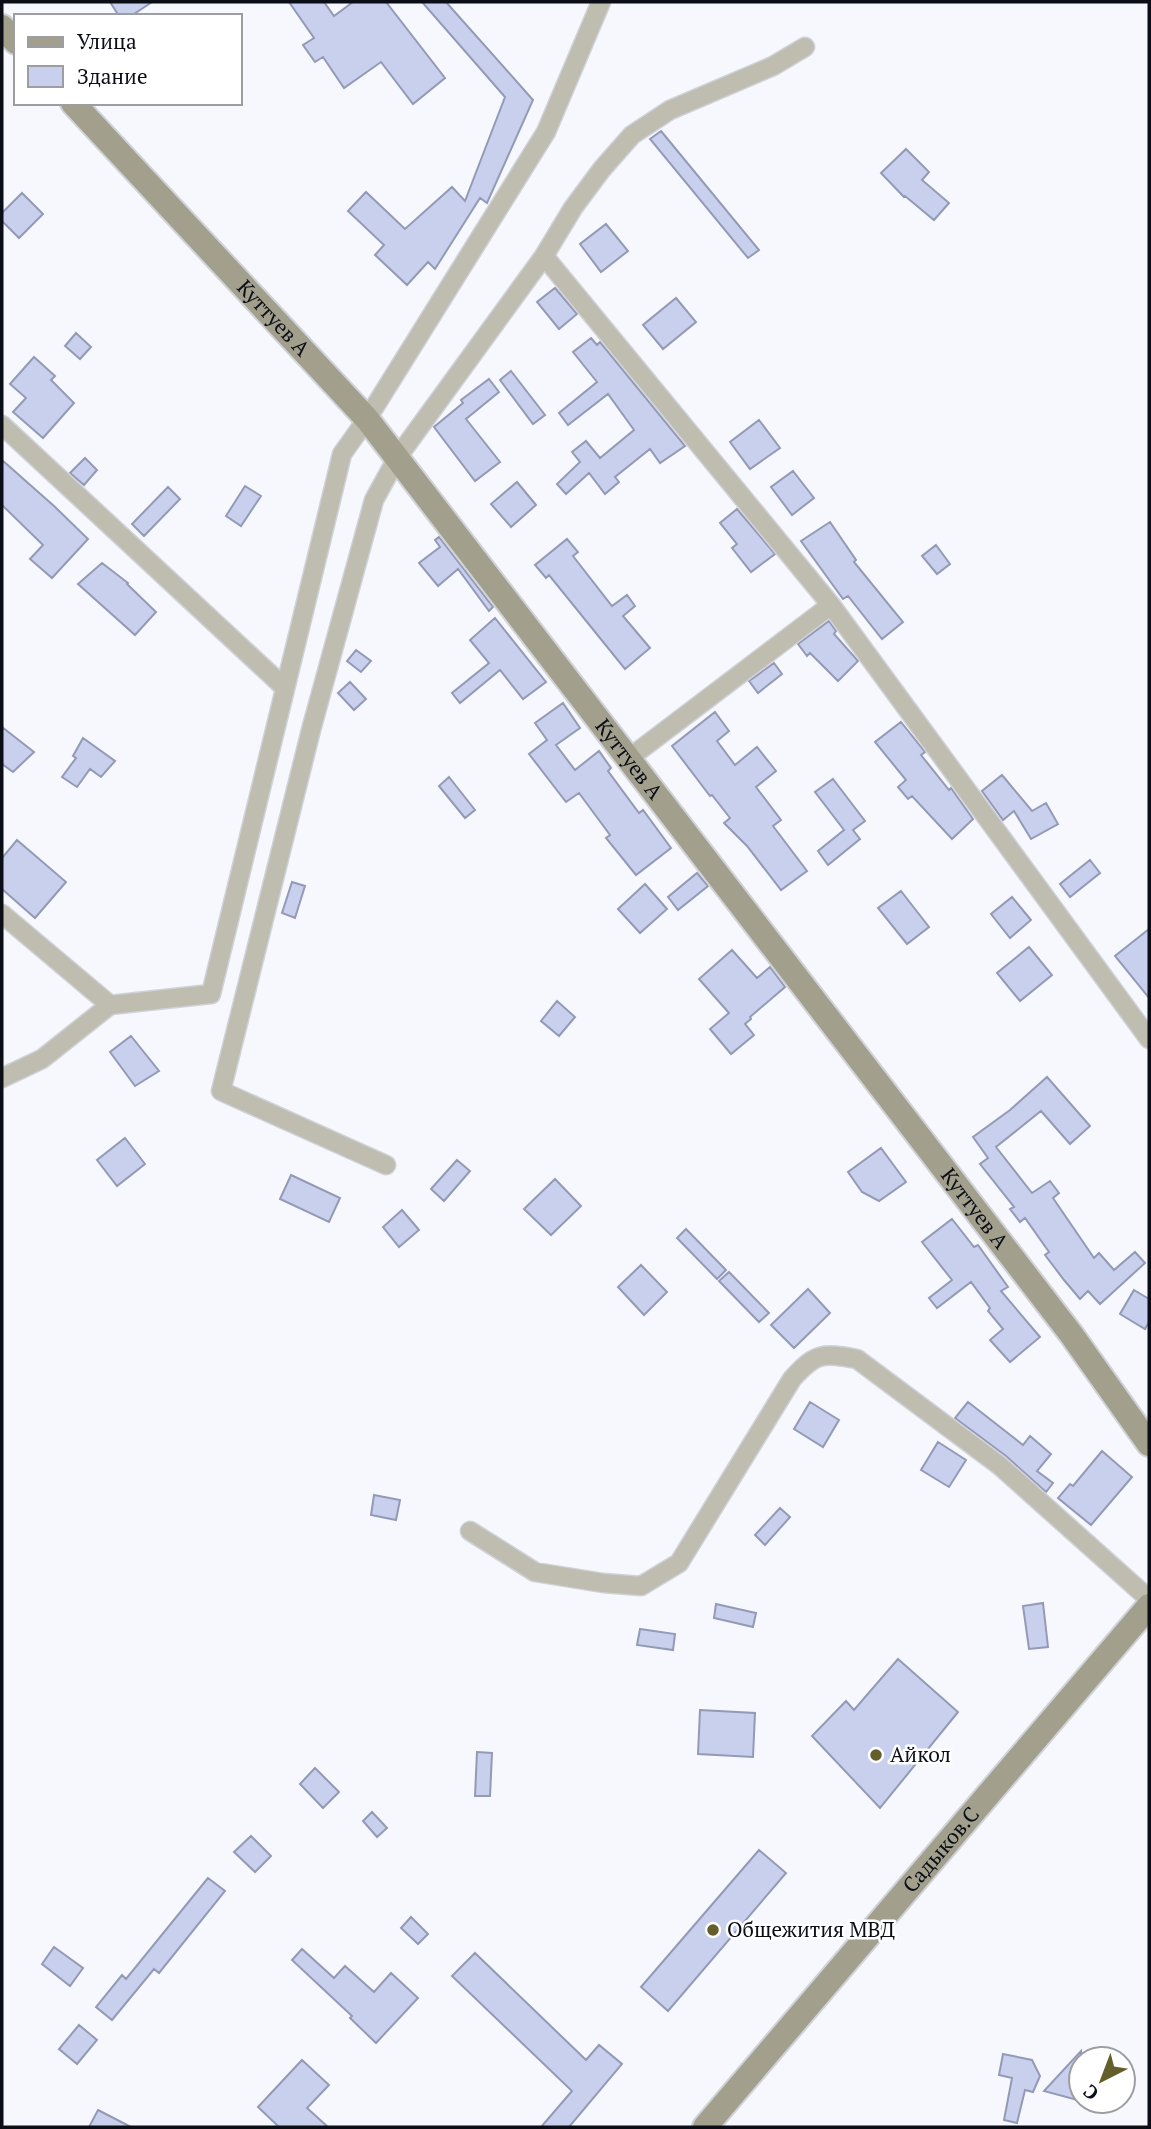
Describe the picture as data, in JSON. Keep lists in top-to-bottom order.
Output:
{
  "streets": {
    "street": ["Куттуев А", "Садыков.С"]
  },
  "places": ["Айкол", "Общежития МВД"],
  "legend": ["Улица", "Здание"],
  "north": "bottom left"
}
